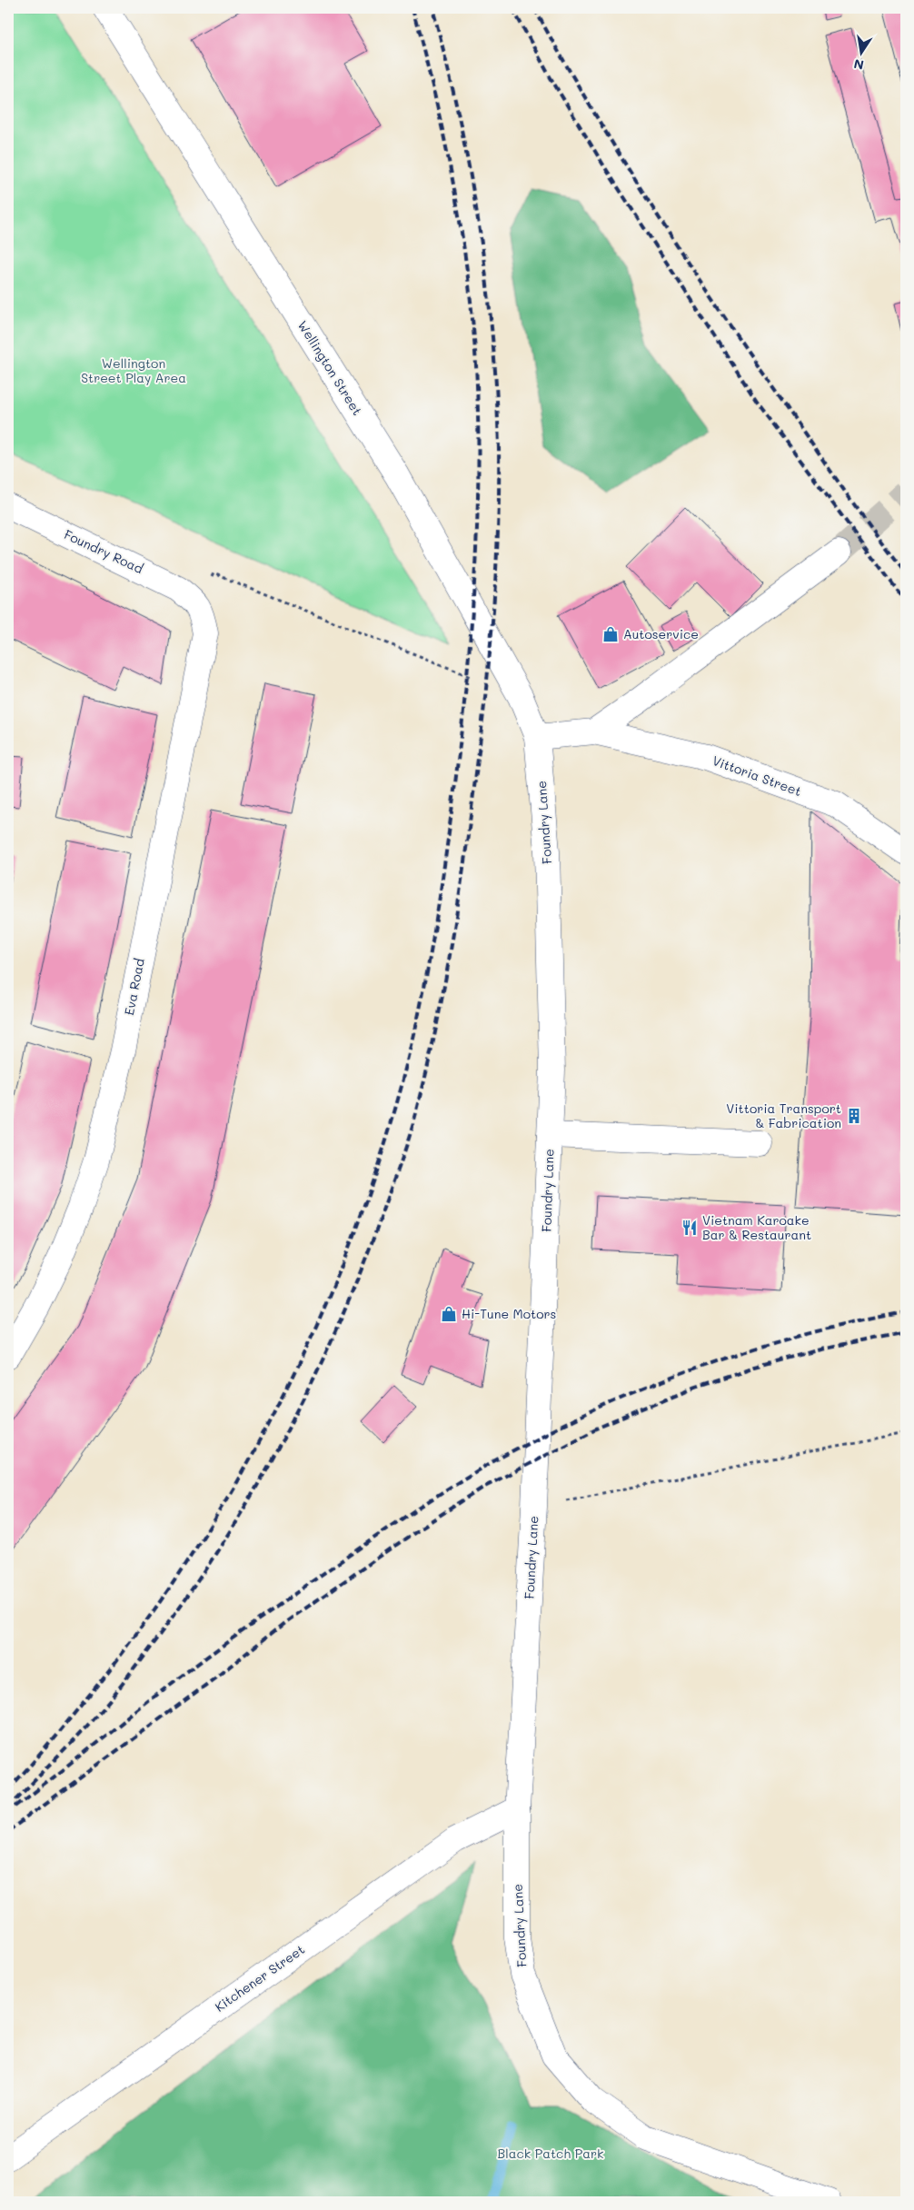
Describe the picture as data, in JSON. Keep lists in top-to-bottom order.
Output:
{
  "streets": {
    "street": [
      "Wellington Street",
      "Foundry Road",
      "Vittoria Street",
      "Foundry Lane",
      "Eva Road",
      "Kitchener Street"
    ]
  },
  "crossings": [
    ["Wellington Street", "Foundry Lane"],
    ["Foundry Road", "Eva Road"],
    ["Foundry Lane", "Kitchener Street"]
  ],
  "parks": ["Wellington Street Play Area", "Black Patch Park"],
  "places": {
    "shop": ["Autoservice", "Hi-Tune Motors"],
    "building": ["Vittoria Transport & Fabrication"],
    "restaurant": ["Vietnam Karoake Bar & Restaurant"]
  },
  "north": "bottom"
}
